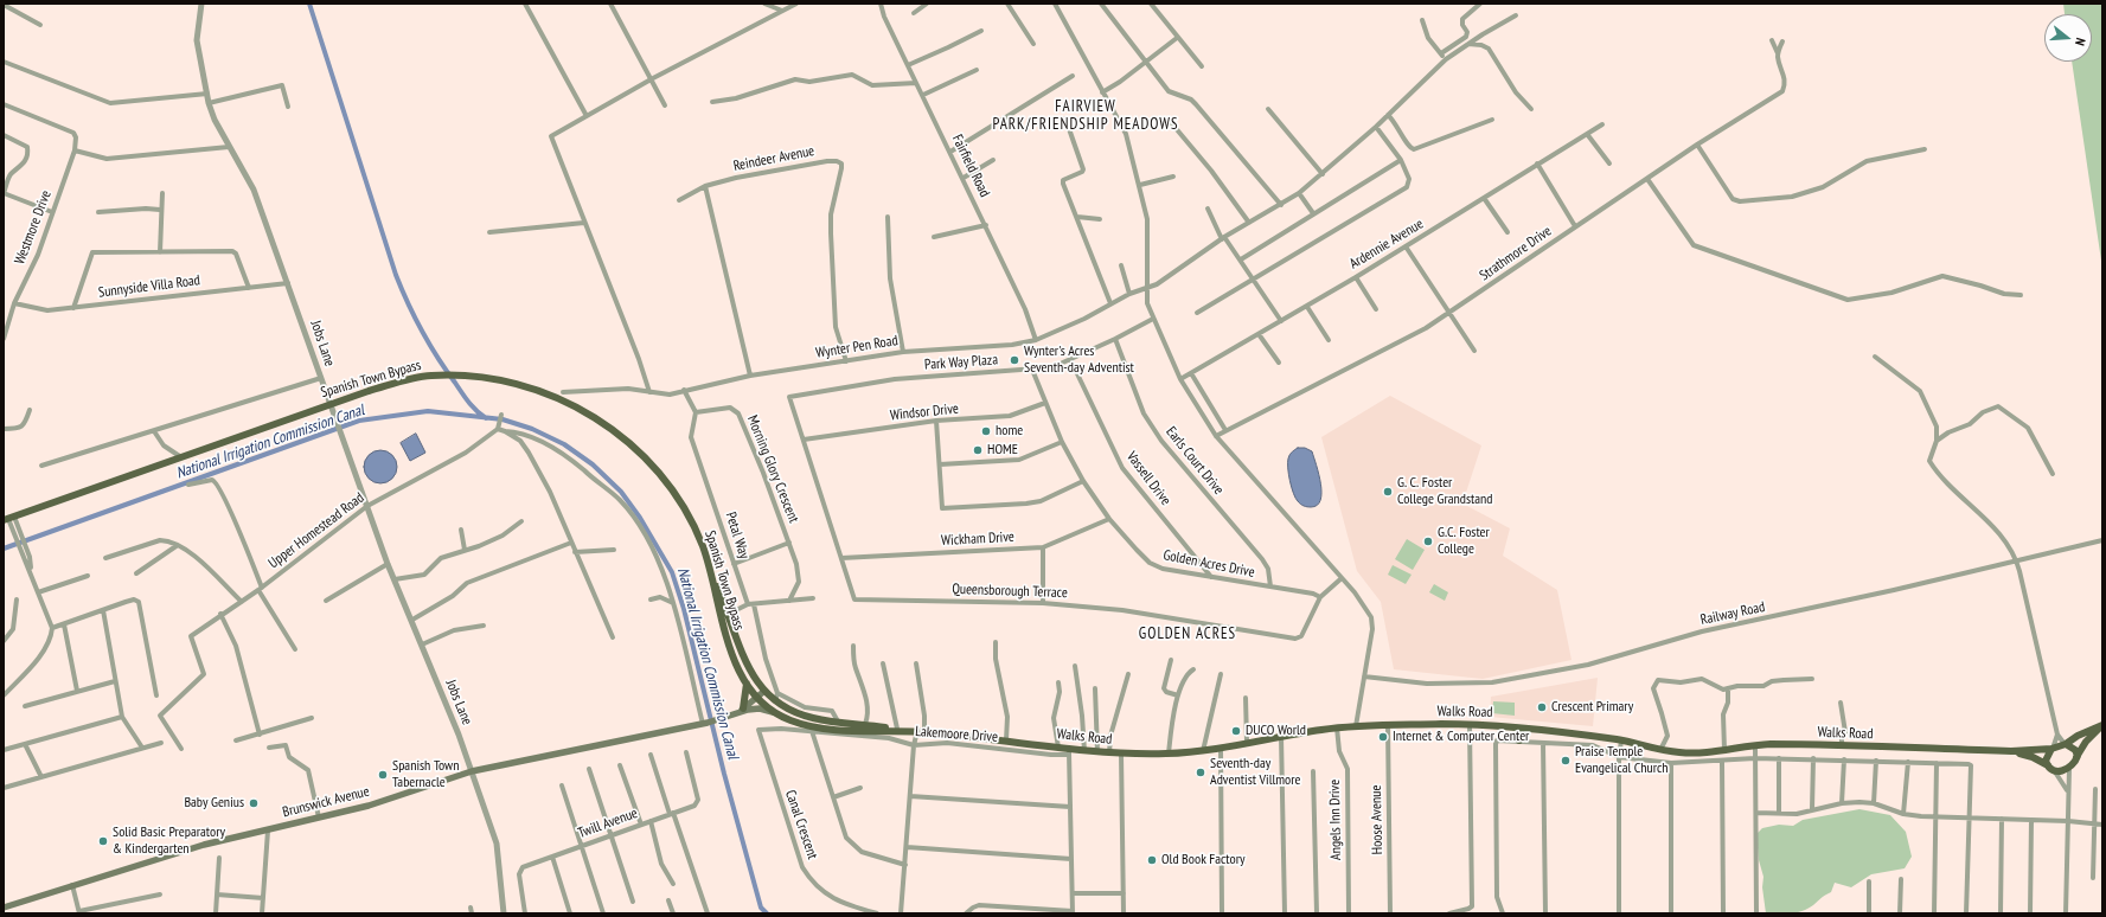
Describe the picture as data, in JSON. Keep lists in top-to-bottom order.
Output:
{
  "streets": {
    "main road": ["Spanish Town Bypass", "Walks Road", "Brunswick Avenue"],
    "street": [
      "Reindeer Avenue",
      "Fairfield Road",
      "Westmore Drive",
      "Ardennie Avenue",
      "Strathmore Drive",
      "Sunnyside Villa Road",
      "Jobs Lane",
      "Wynter Pen Road",
      "Park Way Plaza",
      "Windsor Drive",
      "Earls Court Drive",
      "Morning Glory Crescent",
      "Vassell Drive",
      "Upper Homestead Road",
      "Petal Way",
      "Wickham Drive",
      "Golden Acres Drive",
      "Queensborough Terrace",
      "Railway Road",
      "Lakemoore Drive",
      "Angels Inn Drive",
      "Hoose Avenue",
      "Twill Avenue",
      "Canal Crescent"
    ]
  },
  "crossings": [
    ["Reindeer Avenue", "Wynter Pen Road"],
    ["Fairfield Road", "Wynter Pen Road"],
    ["Westmore Drive", "Sunnyside Villa Road"],
    ["Sunnyside Villa Road", "Jobs Lane"],
    ["Jobs Lane", "Spanish Town Bypass"],
    ["Jobs Lane", "Upper Homestead Road"],
    ["Jobs Lane", "Brunswick Avenue"],
    ["Park Way Plaza", "Earls Court Drive"],
    ["Park Way Plaza", "Vassell Drive"],
    ["Park Way Plaza", "Golden Acres Drive"],
    ["Park Way Plaza", "Queensborough Terrace"],
    ["Spanish Town Bypass", "Walks Road"],
    ["Spanish Town Bypass", "Brunswick Avenue"],
    ["Windsor Drive", "Golden Acres Drive"],
    ["Windsor Drive", "Queensborough Terrace"],
    ["Earls Court Drive", "Golden Acres Drive"],
    ["Morning Glory Crescent", "Petal Way"],
    ["Vassell Drive", "Golden Acres Drive"],
    ["Petal Way", "Walks Road"],
    ["Wickham Drive", "Golden Acres Drive"],
    ["Wickham Drive", "Queensborough Terrace"],
    ["Golden Acres Drive", "Queensborough Terrace"],
    ["Walks Road", "Lakemoore Drive"],
    ["Walks Road", "Brunswick Avenue"],
    ["Walks Road", "Angels Inn Drive"],
    ["Walks Road", "Hoose Avenue"],
    ["Lakemoore Drive", "Canal Crescent"]
  ],
  "districts": ["FAIRVIEW PARK/FRIENDSHIP MEADOWS", "GOLDEN ACRES"],
  "water": ["National Irrigation Commission Canal"],
  "places": [
    "Wynter's Acres Seventh-day Adventist",
    "home",
    "HOME",
    "G. C. Foster College Grandstand",
    "G.C. Foster College",
    "Crescent Primary",
    "DUCO World",
    "Internet & Computer Center",
    "Praise Temple Evangelical Church",
    "Seventh-day Adventist Villmore",
    "Spanish Town Tabernacle",
    "Baby Genius",
    "Solid Basic Preparatory & Kindergarten",
    "Old Book Factory"
  ],
  "north": "right"
}
